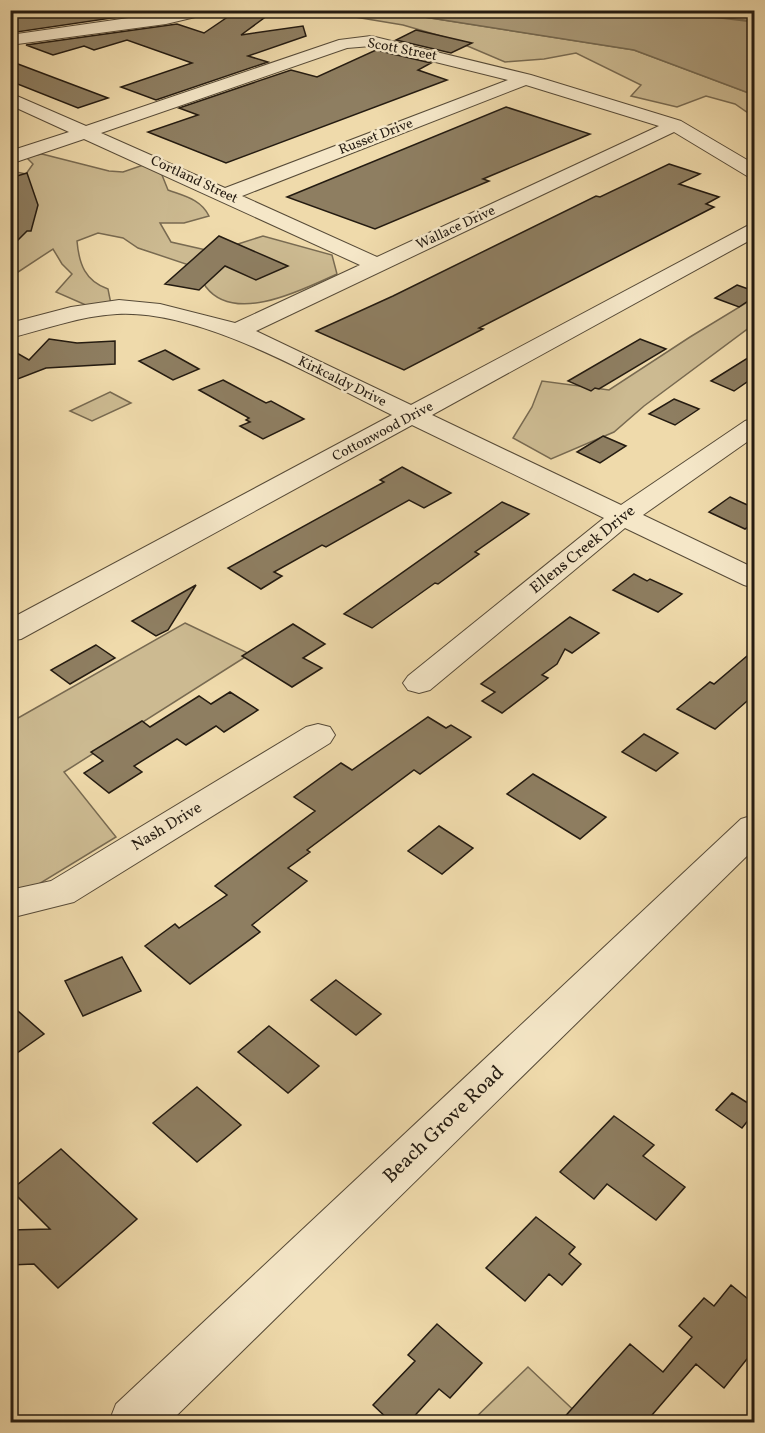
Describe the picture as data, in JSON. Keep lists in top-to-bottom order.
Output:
{
  "streets": {
    "street": [
      "Scott Street",
      "Russet Drive",
      "Cortland Street",
      "Wallace Drive",
      "Kirkcaldy Drive",
      "Cottonwood Drive",
      "Ellens Creek Drive",
      "Nash Drive",
      "Beach Grove Road"
    ]
  },
  "crossings": [
    ["Scott Street", "Russet Drive"],
    ["Scott Street", "Cortland Street"],
    ["Scott Street", "Wallace Drive"],
    ["Russet Drive", "Cortland Street"],
    ["Cortland Street", "Wallace Drive"],
    ["Wallace Drive", "Kirkcaldy Drive"],
    ["Kirkcaldy Drive", "Cottonwood Drive"],
    ["Kirkcaldy Drive", "Ellens Creek Drive"]
  ]
}
